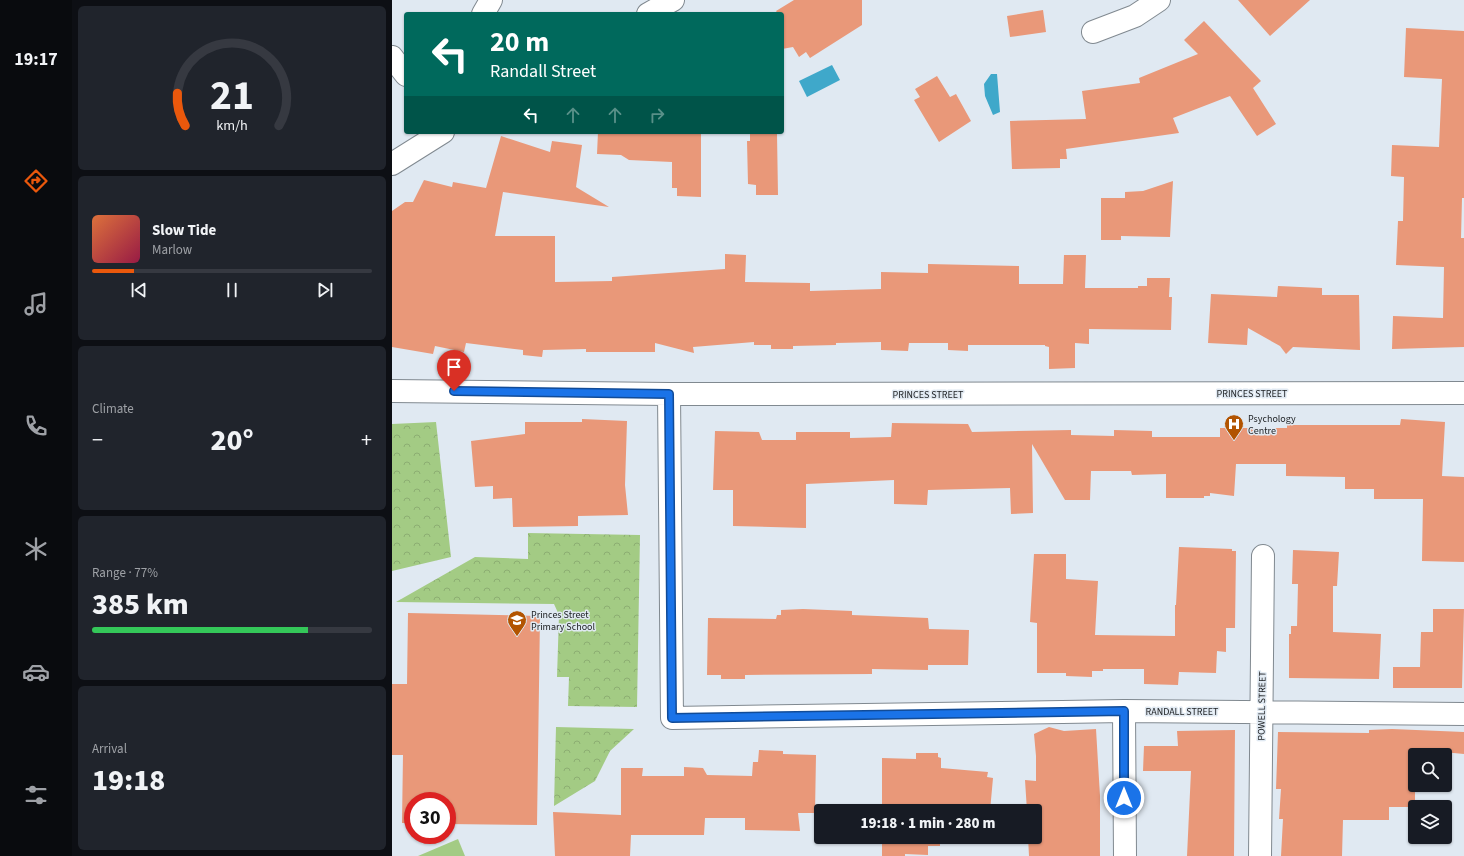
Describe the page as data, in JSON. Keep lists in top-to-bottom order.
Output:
{
  "streets": {
    "street": ["PRINCES STREET", "POWELL STREET", "RANDALL STREET"]
  },
  "crossings": [
    ["PRINCES STREET", "RANDALL STREET"],
    ["POWELL STREET", "RANDALL STREET"]
  ],
  "places": {
    "hospital": ["Psychology Centre"],
    "school or university": ["Princes Street Primary School"]
  },
  "page": {
    "tabs": "19:17",
    "turn": ["20 m", "Randall Street"],
    "song": ["Slow Tide", "Marlow"],
    "tile": [
      "Climate",
      ["Range · 77%", "385 km"],
      ["Arrival", "19:18"]
    ],
    "heat": ["−", "20°", "+"],
    "limit": "30",
    "trip": "19:18 · 1 min · 280 m",
    "gauge": ["21", "km/h"]
  }
}
